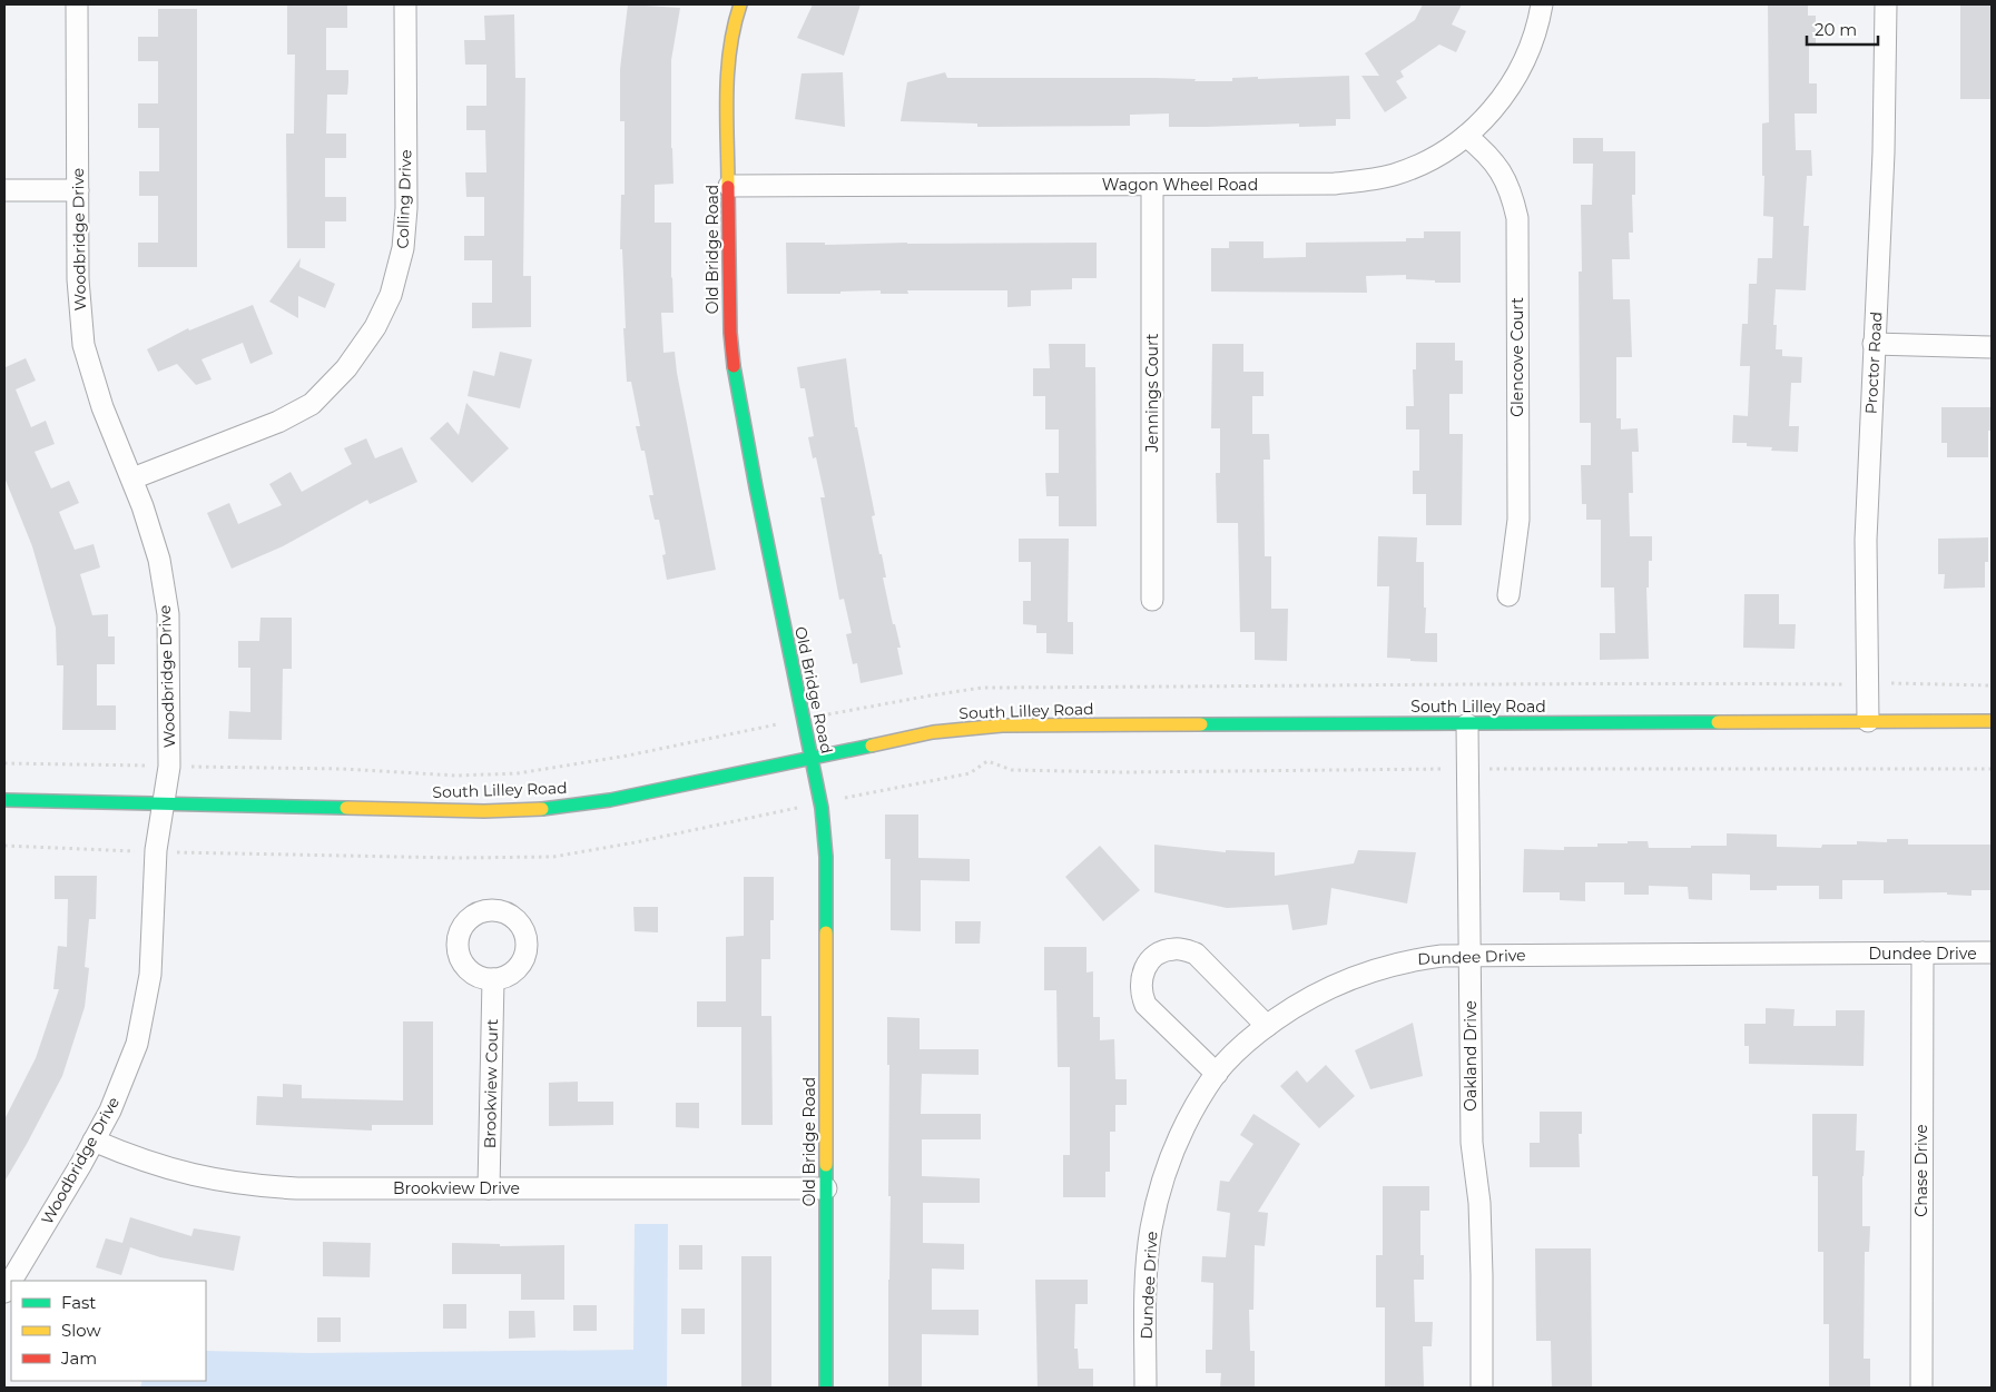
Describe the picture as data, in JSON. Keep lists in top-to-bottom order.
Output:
{
  "streets": {
    "street": [
      "Wagon Wheel Road",
      "Colling Drive",
      "Woodbridge Drive",
      "Old Bridge Road",
      "Glencove Court",
      "Proctor Road",
      "Jennings Court",
      "South Lilley Road",
      "Dundee Drive",
      "Oakland Drive",
      "Brookview Court",
      "Chase Drive",
      "Brookview Drive"
    ]
  },
  "crossings": [
    ["Wagon Wheel Road", "Old Bridge Road"],
    ["Wagon Wheel Road", "Glencove Court"],
    ["Wagon Wheel Road", "Jennings Court"],
    ["Colling Drive", "Woodbridge Drive"],
    ["Woodbridge Drive", "South Lilley Road"],
    ["Woodbridge Drive", "Brookview Drive"],
    ["Old Bridge Road", "South Lilley Road"],
    ["Old Bridge Road", "Brookview Drive"],
    ["Proctor Road", "South Lilley Road"],
    ["South Lilley Road", "Oakland Drive"],
    ["Dundee Drive", "Oakland Drive"],
    ["Dundee Drive", "Chase Drive"],
    ["Brookview Court", "Brookview Drive"]
  ],
  "legend": ["Fast", "Slow", "Jam"],
  "scale_bar": "20 m"
}
